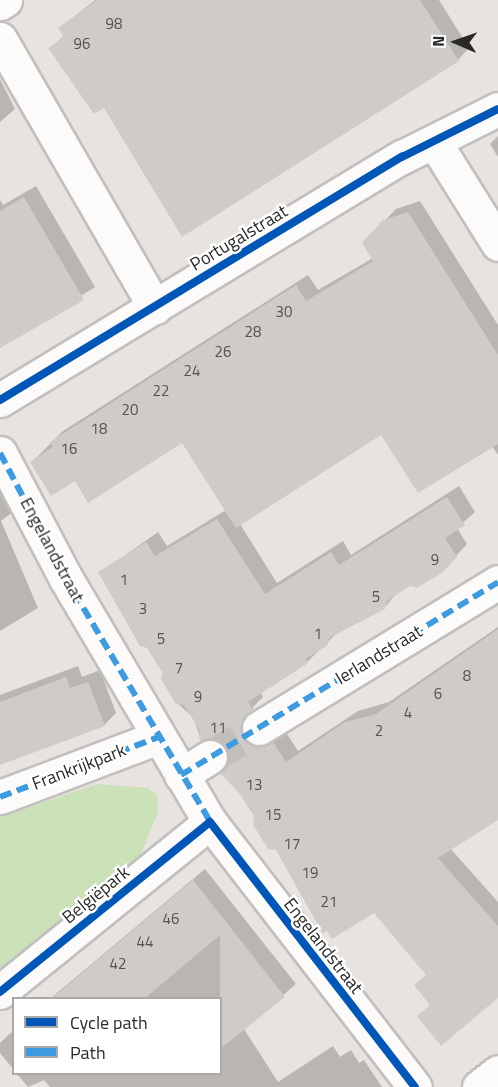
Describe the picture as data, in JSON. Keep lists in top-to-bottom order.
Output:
{
  "streets": {
    "street": [
      "Portugalstraat",
      "Engelandstraat",
      "Ierlandstraat",
      "Frankrijkpark",
      "Belgiëpark"
    ]
  },
  "crossings": [
    ["Engelandstraat", "Frankrijkpark"],
    ["Engelandstraat", "Belgiëpark"]
  ],
  "house_numbers": [
    "98",
    "96",
    "30",
    "28",
    "26",
    "24",
    "22",
    "20",
    "18",
    "16",
    "9",
    "1",
    "5",
    "3",
    "1",
    "5",
    "7",
    "8",
    "6",
    "9",
    "4",
    "11",
    "2",
    "13",
    "15",
    "17",
    "19",
    "21",
    "46",
    "44",
    "42"
  ],
  "legend": ["Cycle path", "Path"],
  "north": "left"
}
